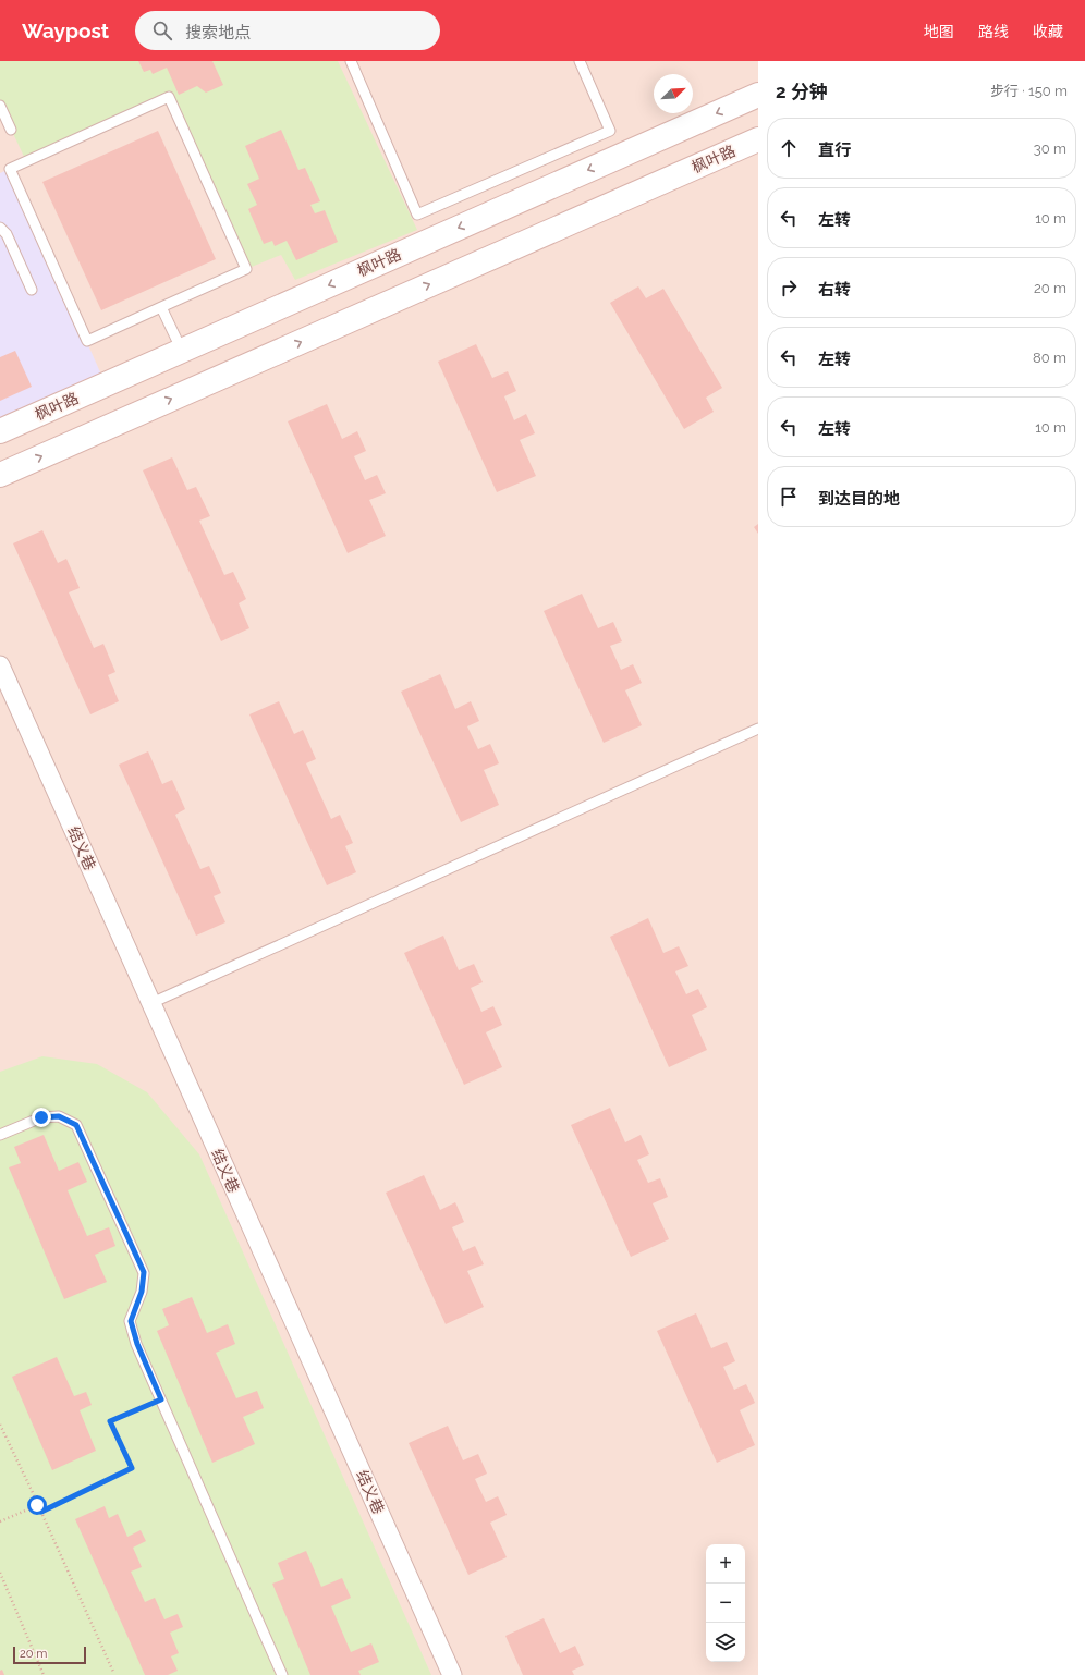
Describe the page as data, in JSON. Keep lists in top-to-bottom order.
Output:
{
  "streets": {
    "street": ["枫叶路", "结义巷"]
  },
  "scale_bar": "20 m",
  "north": "top right",
  "page": {
    "header": "Waypost",
    "search": "搜索地点",
    "nav": ["地图", "路线", "收藏"],
    "heading": ["2 分钟", "步行 · 150 m"],
    "list": [
      ["直行", "30 m"],
      ["左转", "10 m"],
      ["右转", "20 m"],
      ["左转", "80 m"],
      ["左转", "10 m"],
      "到达目的地"
    ],
    "map_buttons": ["+", "−"],
    "scale": "20 m"
  }
}
